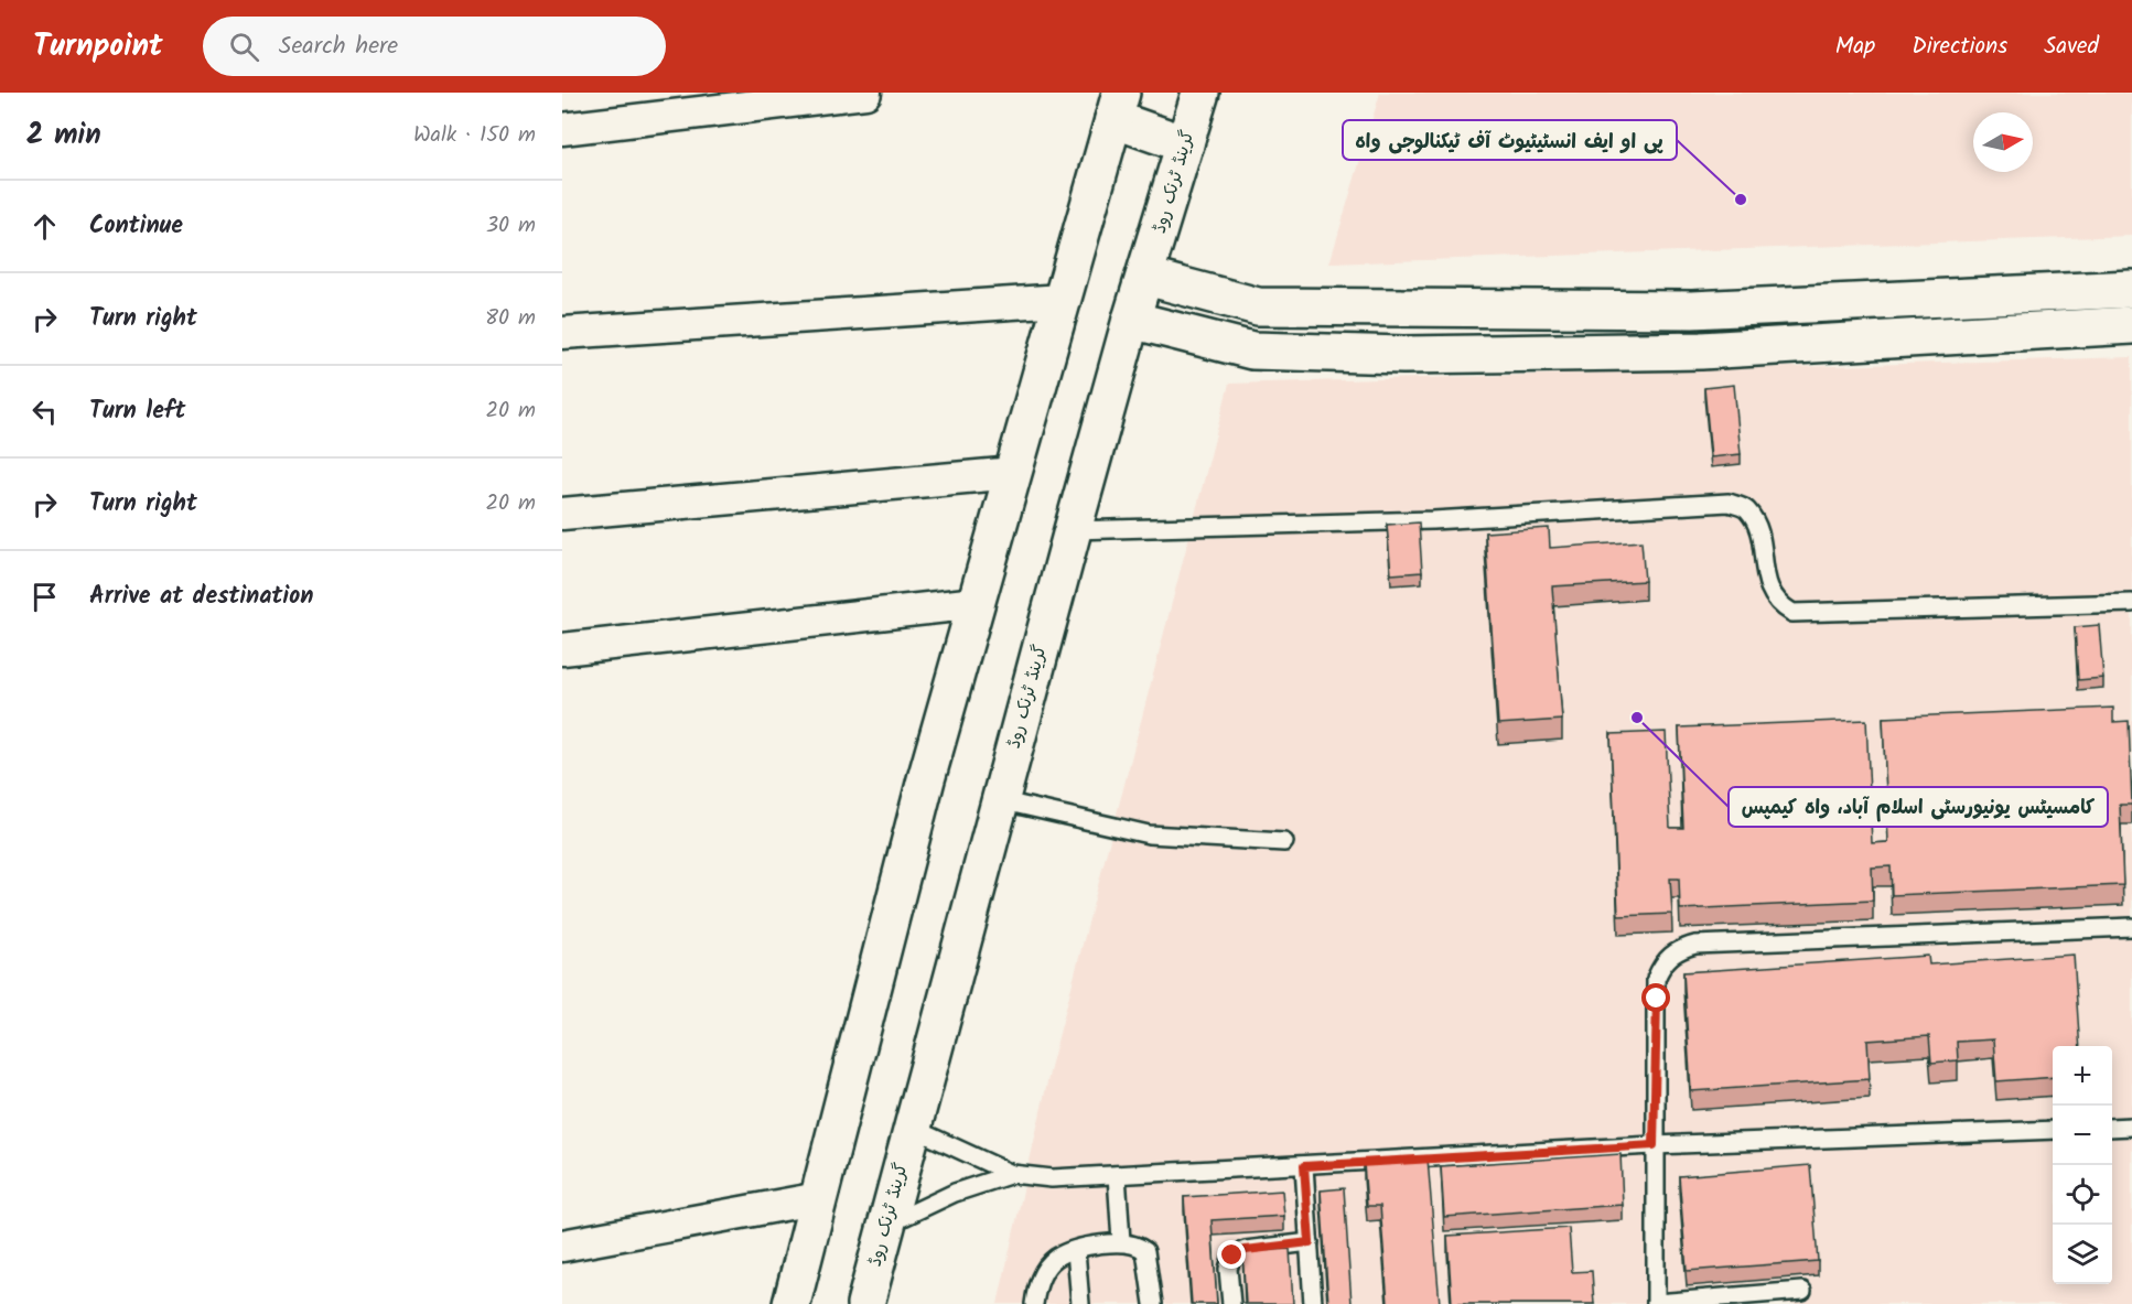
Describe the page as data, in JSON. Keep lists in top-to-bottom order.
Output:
{
  "streets": {
    "main road": ["گرینڈ ٹرنک روڈ"]
  },
  "places": ["پی او ایف انسٹیٹیوٹ آف ٹیکنالوجی واہ", "کامسیٹس یونیورسٹی اسلام آباد، واہ کیمپس"],
  "north": "right",
  "page": {
    "header": "Turnpoint",
    "search": "Search here",
    "nav": ["Map", "Directions", "Saved"],
    "heading": ["2 min", "Walk · 150 m"],
    "list": [
      ["Continue", "30 m"],
      ["Turn right", "80 m"],
      ["Turn left", "20 m"],
      ["Turn right", "20 m"],
      "Arrive at destination"
    ],
    "map_buttons": ["+", "−"]
  }
}
